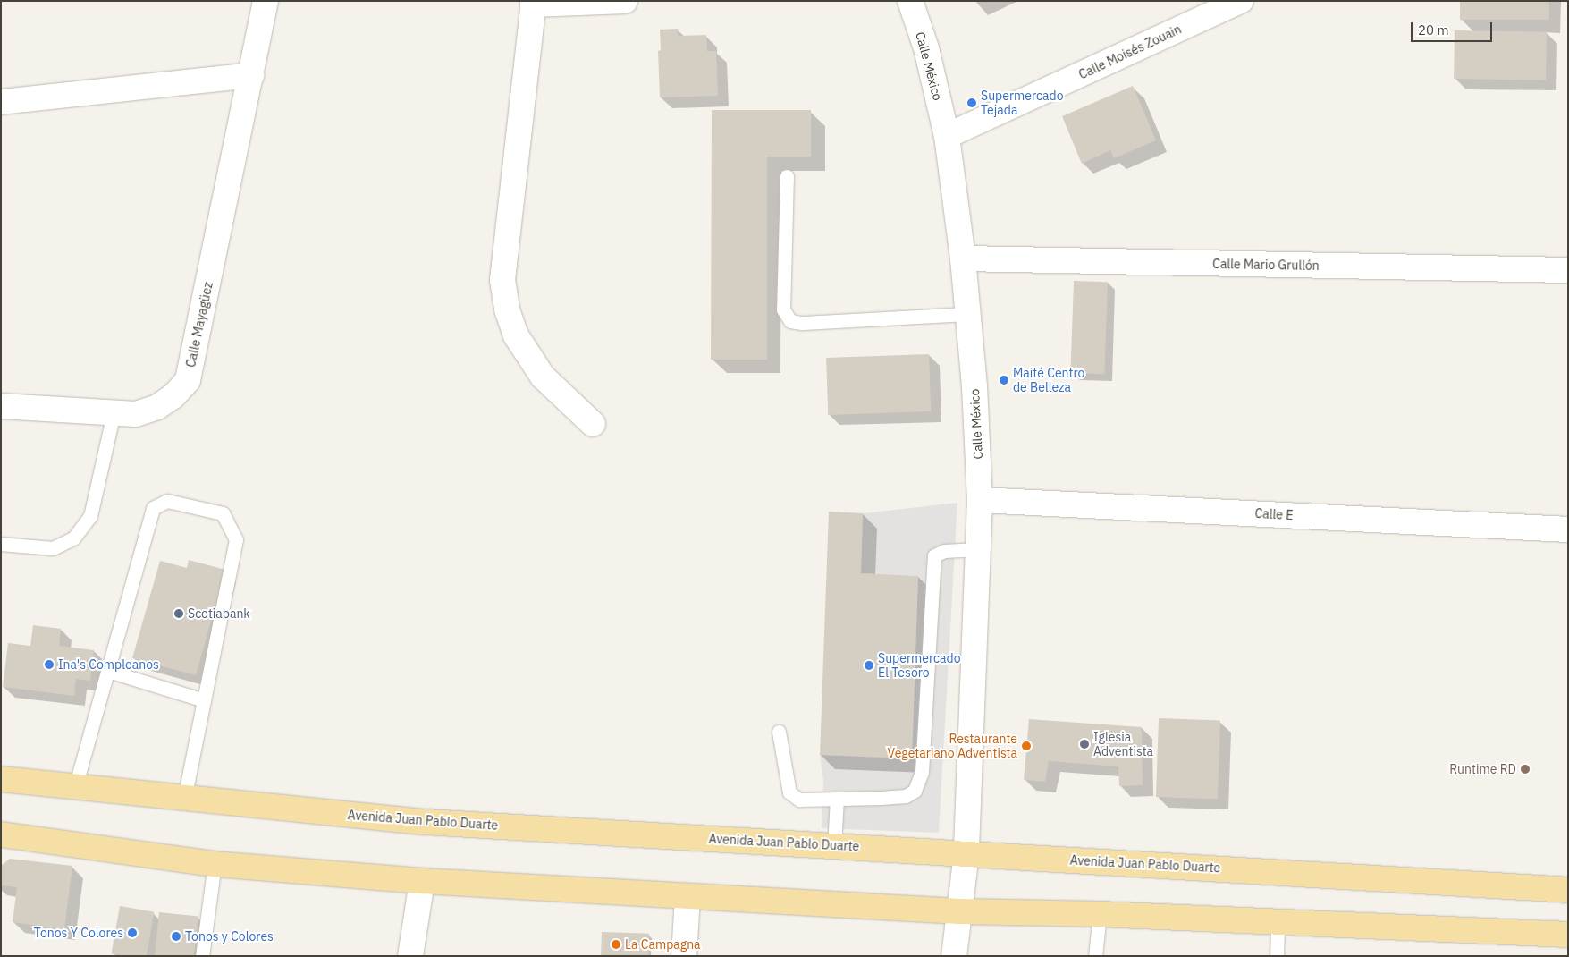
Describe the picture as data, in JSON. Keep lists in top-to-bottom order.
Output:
{
  "streets": {
    "main road": ["Avenida Juan Pablo Duarte"],
    "street": [
      "Calle Moisés Zouain",
      "Calle México",
      "Calle Mario Grullón",
      "Calle Mayagüez",
      "Calle E"
    ]
  },
  "crossings": [
    ["Calle Moisés Zouain", "Calle México"],
    ["Calle México", "Calle Mario Grullón"],
    ["Calle México", "Calle E"],
    ["Calle México", "Avenida Juan Pablo Duarte"]
  ],
  "places": [
    "Supermercado Tejada",
    "Maité Centro de Belleza",
    "Scotiabank",
    "Ina's Compleanos",
    "Supermercado El Tesoro",
    "Iglesia Adventista",
    "Restaurante Vegetariano Adventista",
    "Runtime RD",
    "Tonos Y Colores",
    "Tonos y Colores",
    "La Campagna"
  ],
  "scale_bar": "20 m"
}
